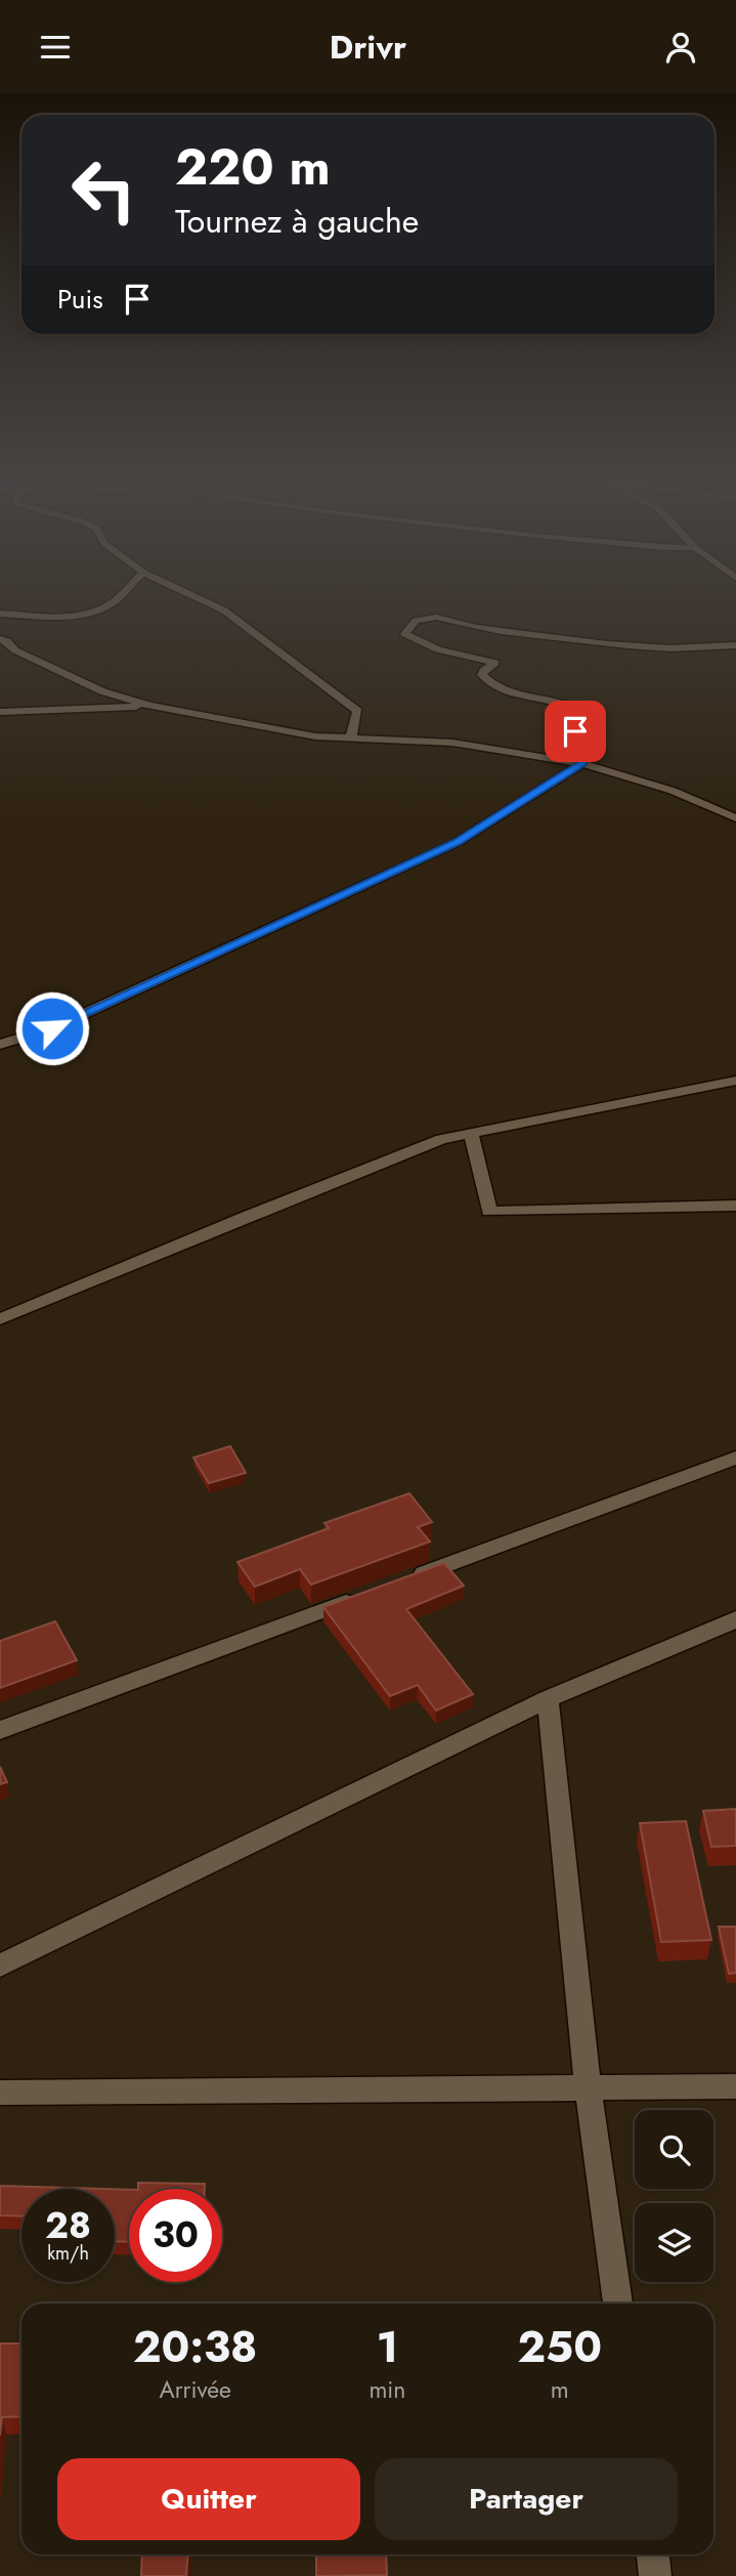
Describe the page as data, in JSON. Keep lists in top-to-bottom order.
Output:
{
  "page": {
    "header": "Drivr",
    "turn": ["220 m", "Tournez à gauche"],
    "then": "Puis",
    "speed": "28 km/h",
    "limit": "30",
    "eta": [
      "20:38",
      "Arrivée",
      "1",
      "min",
      "250",
      "m"
    ],
    "buttons": ["Quitter", "Partager"]
  }
}
